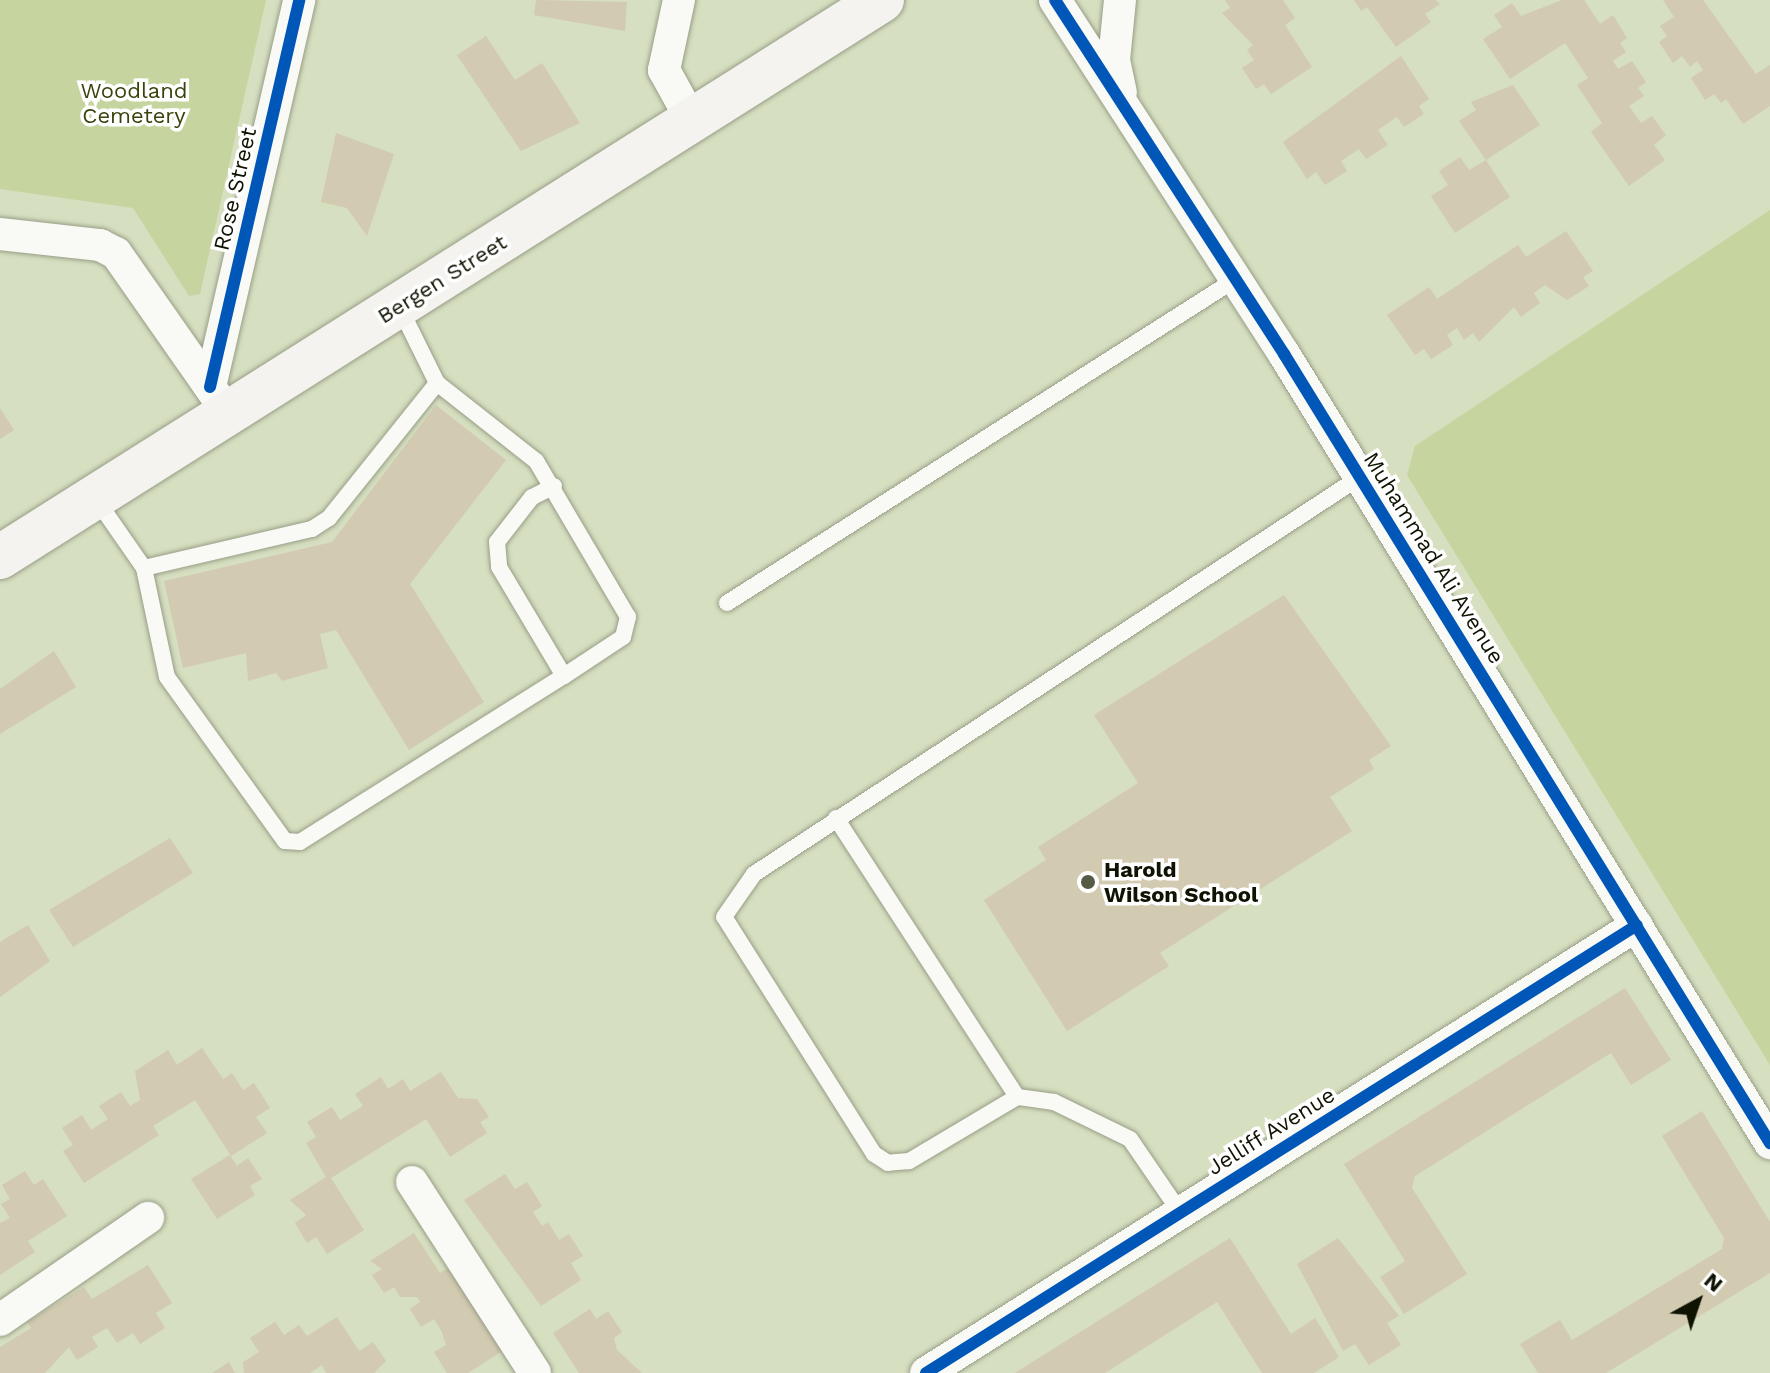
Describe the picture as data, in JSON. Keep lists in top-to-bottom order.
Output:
{
  "streets": {
    "main road": ["Bergen Street"],
    "street": ["Rose Street", "Muhammad Ali Avenue", "Jelliff Avenue"]
  },
  "crossings": [
    ["Rose Street", "Bergen Street"],
    ["Muhammad Ali Avenue", "Jelliff Avenue"]
  ],
  "parks": ["Woodland Cemetery"],
  "places": ["Harold Wilson School"],
  "north": "top right"
}
